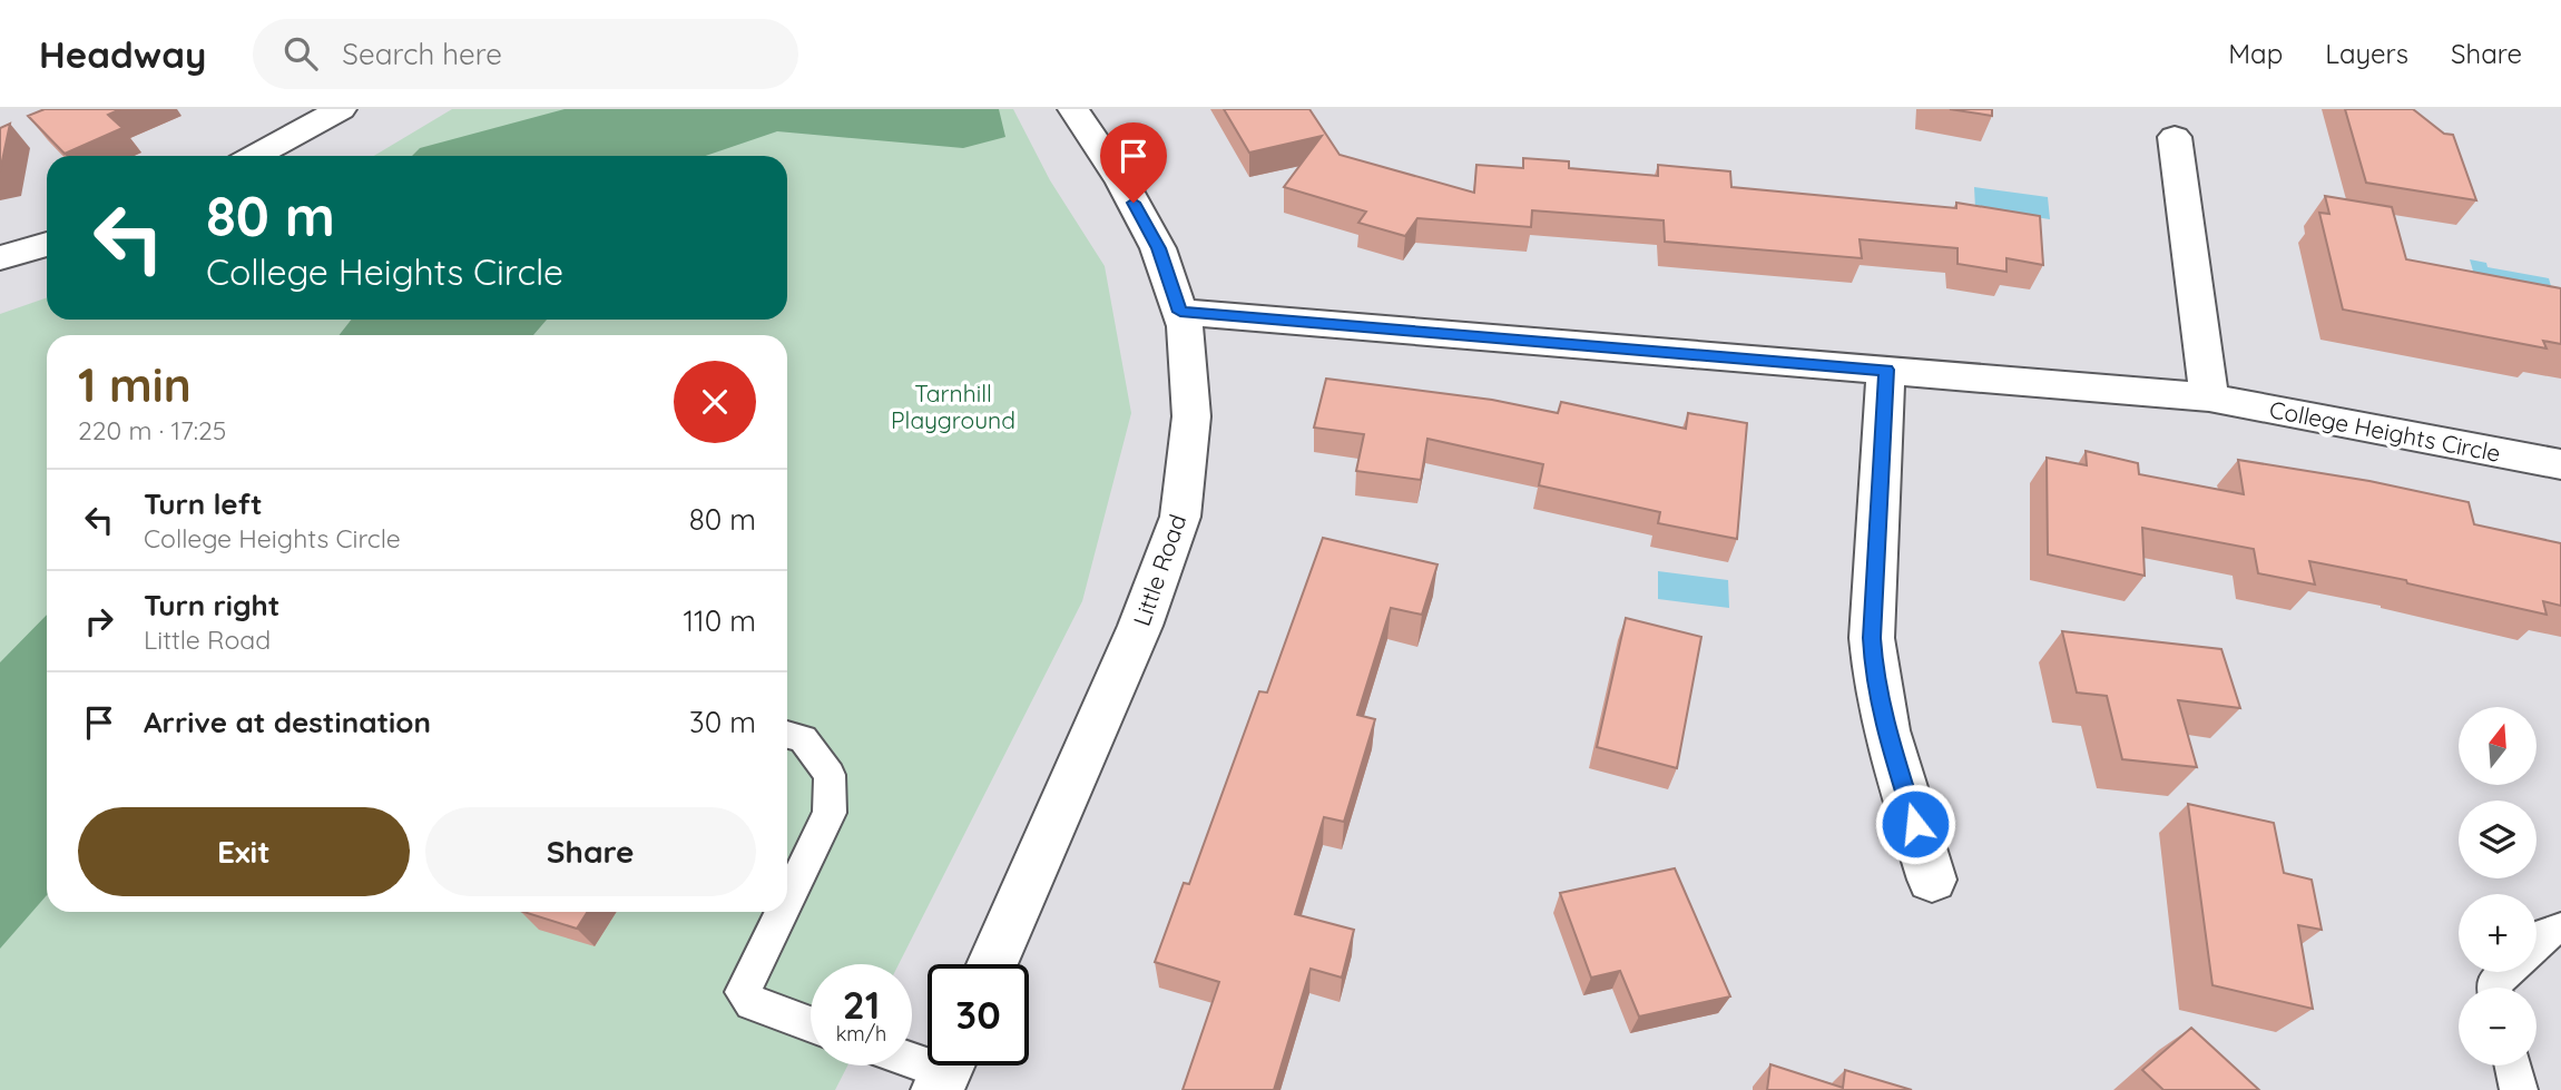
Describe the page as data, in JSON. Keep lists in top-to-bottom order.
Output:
{
  "streets": {
    "street": ["College Heights Circle", "Little Road"]
  },
  "crossings": [
    ["College Heights Circle", "Little Road"]
  ],
  "parks": ["Tarnhill Playground"],
  "north": "top",
  "page": {
    "header": "Headway",
    "search": "Search here",
    "nav": ["Map", "Layers", "Share"],
    "turn": ["80 m", "College Heights Circle"],
    "heading": ["1 min", "220 m · 17:25"],
    "list": [
      {
        "name": "Turn left",
        "note": "College Heights Circle",
        "value": "80 m"
      },
      {
        "name": "Turn right",
        "note": "Little Road",
        "value": "110 m"
      },
      {
        "name": "Arrive at destination",
        "value": "30 m"
      }
    ],
    "map_buttons": ["+", "−"],
    "buttons": ["Exit", "Share"],
    "speed": "21 km/h",
    "limit": "30"
  }
}
